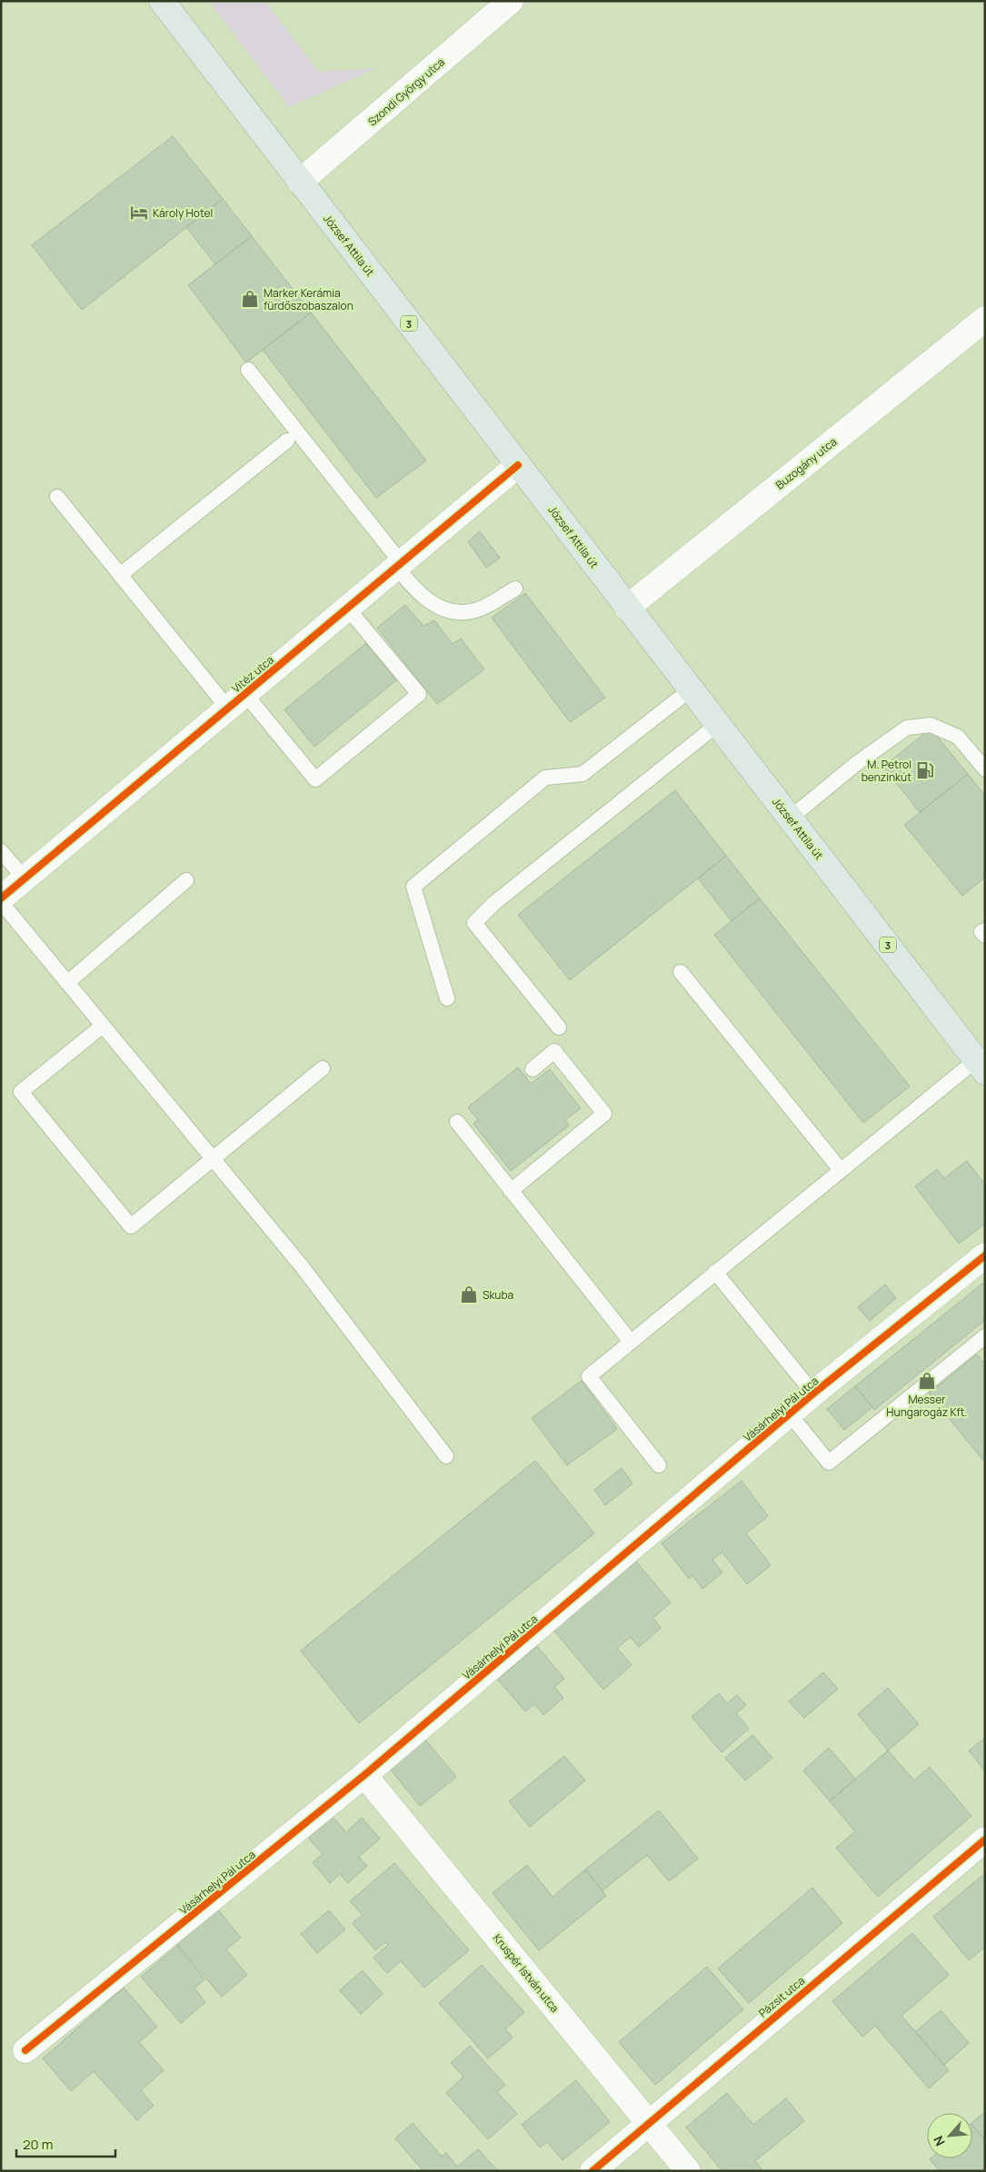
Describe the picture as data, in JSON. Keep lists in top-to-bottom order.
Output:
{
  "streets": {
    "main road": ["József Attila út", "3"],
    "street": [
      "Szondi György utca",
      "Buzogány utca",
      "Vitéz utca",
      "Vásárhelyi Pál utca",
      "Kruspér István utca",
      "Pázsit utca"
    ]
  },
  "crossings": [
    ["Szondi György utca", "József Attila út"],
    ["József Attila út", "Buzogány utca"],
    ["József Attila út", "Vitéz utca"],
    ["Vásárhelyi Pál utca", "Kruspér István utca"],
    ["Kruspér István utca", "Pázsit utca"]
  ],
  "places": {
    "hotel": ["Károly Hotel"],
    "shop": ["Marker Kerámia fürdőszobaszalon", "Skuba", "Messer Hungarogáz Kft."],
    "fuel station": ["M. Petrol benzinkút"]
  },
  "scale_bar": "20 m",
  "north": "bottom left"
}
